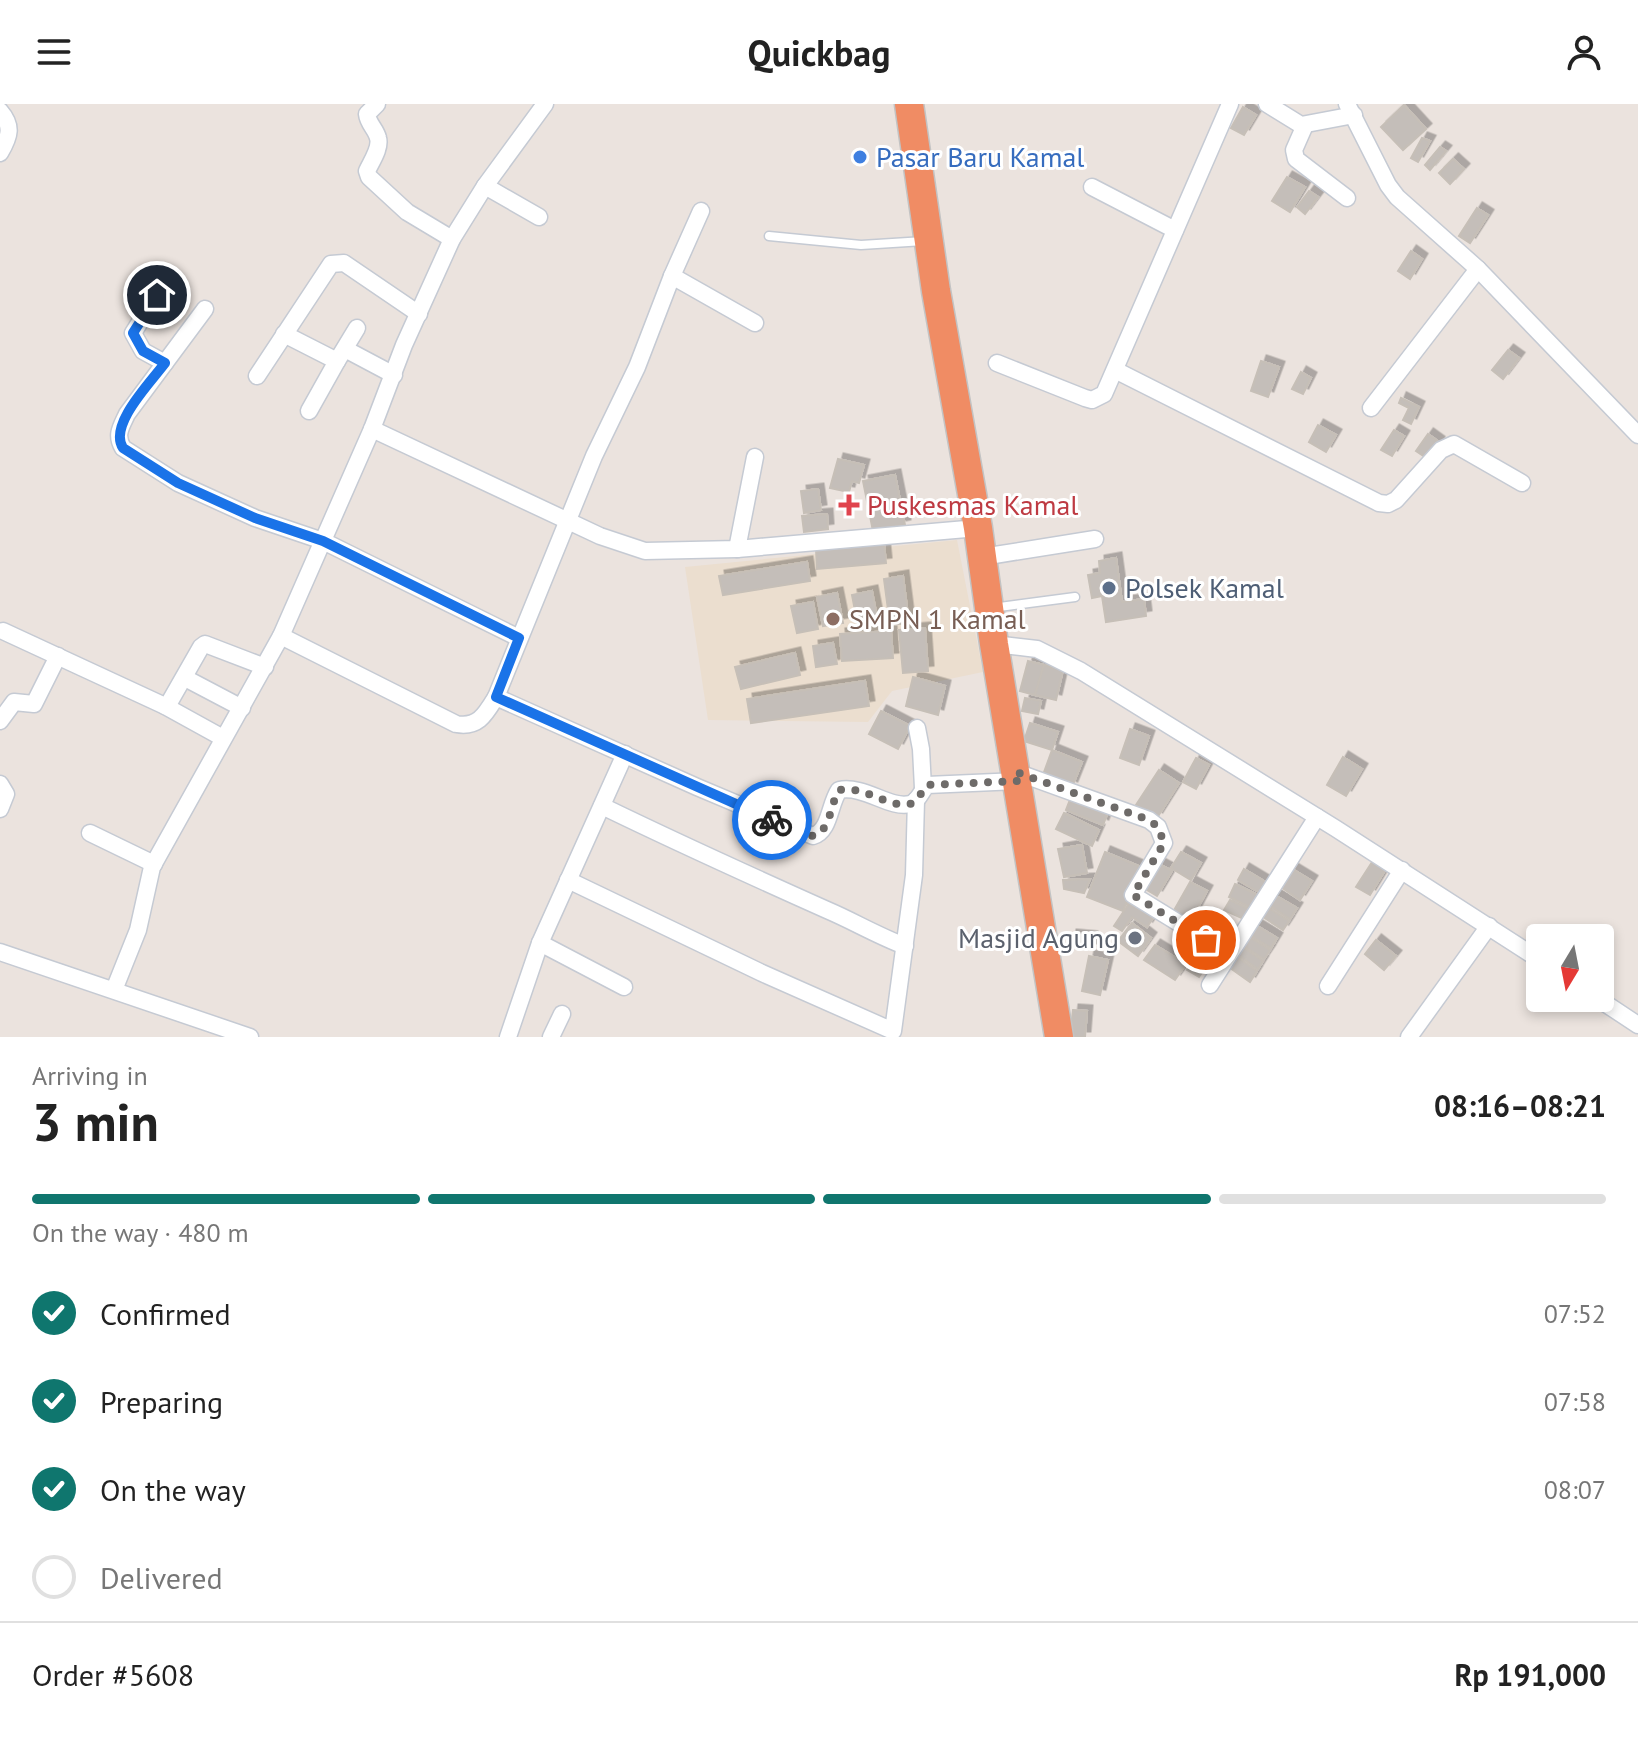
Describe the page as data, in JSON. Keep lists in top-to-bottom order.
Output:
{
  "places": {
    "other": [
      "Pasar Baru Kamal",
      "Polsek Kamal",
      "SMPN 1 Kamal",
      "Masjid Agung"
    ],
    "health": ["Puskesmas Kamal"]
  },
  "north": "bottom",
  "page": {
    "header": "Quickbag",
    "heading": ["3 min", "Arriving in", "08:16–08:21"],
    "panel": ["Order #5608", "Rp 191,000"],
    "bar": "On the way · 480 m",
    "list": [
      ["Confirmed", "07:52"],
      ["Preparing", "07:58"],
      ["On the way", "08:07"],
      "Delivered"
    ]
  }
}
